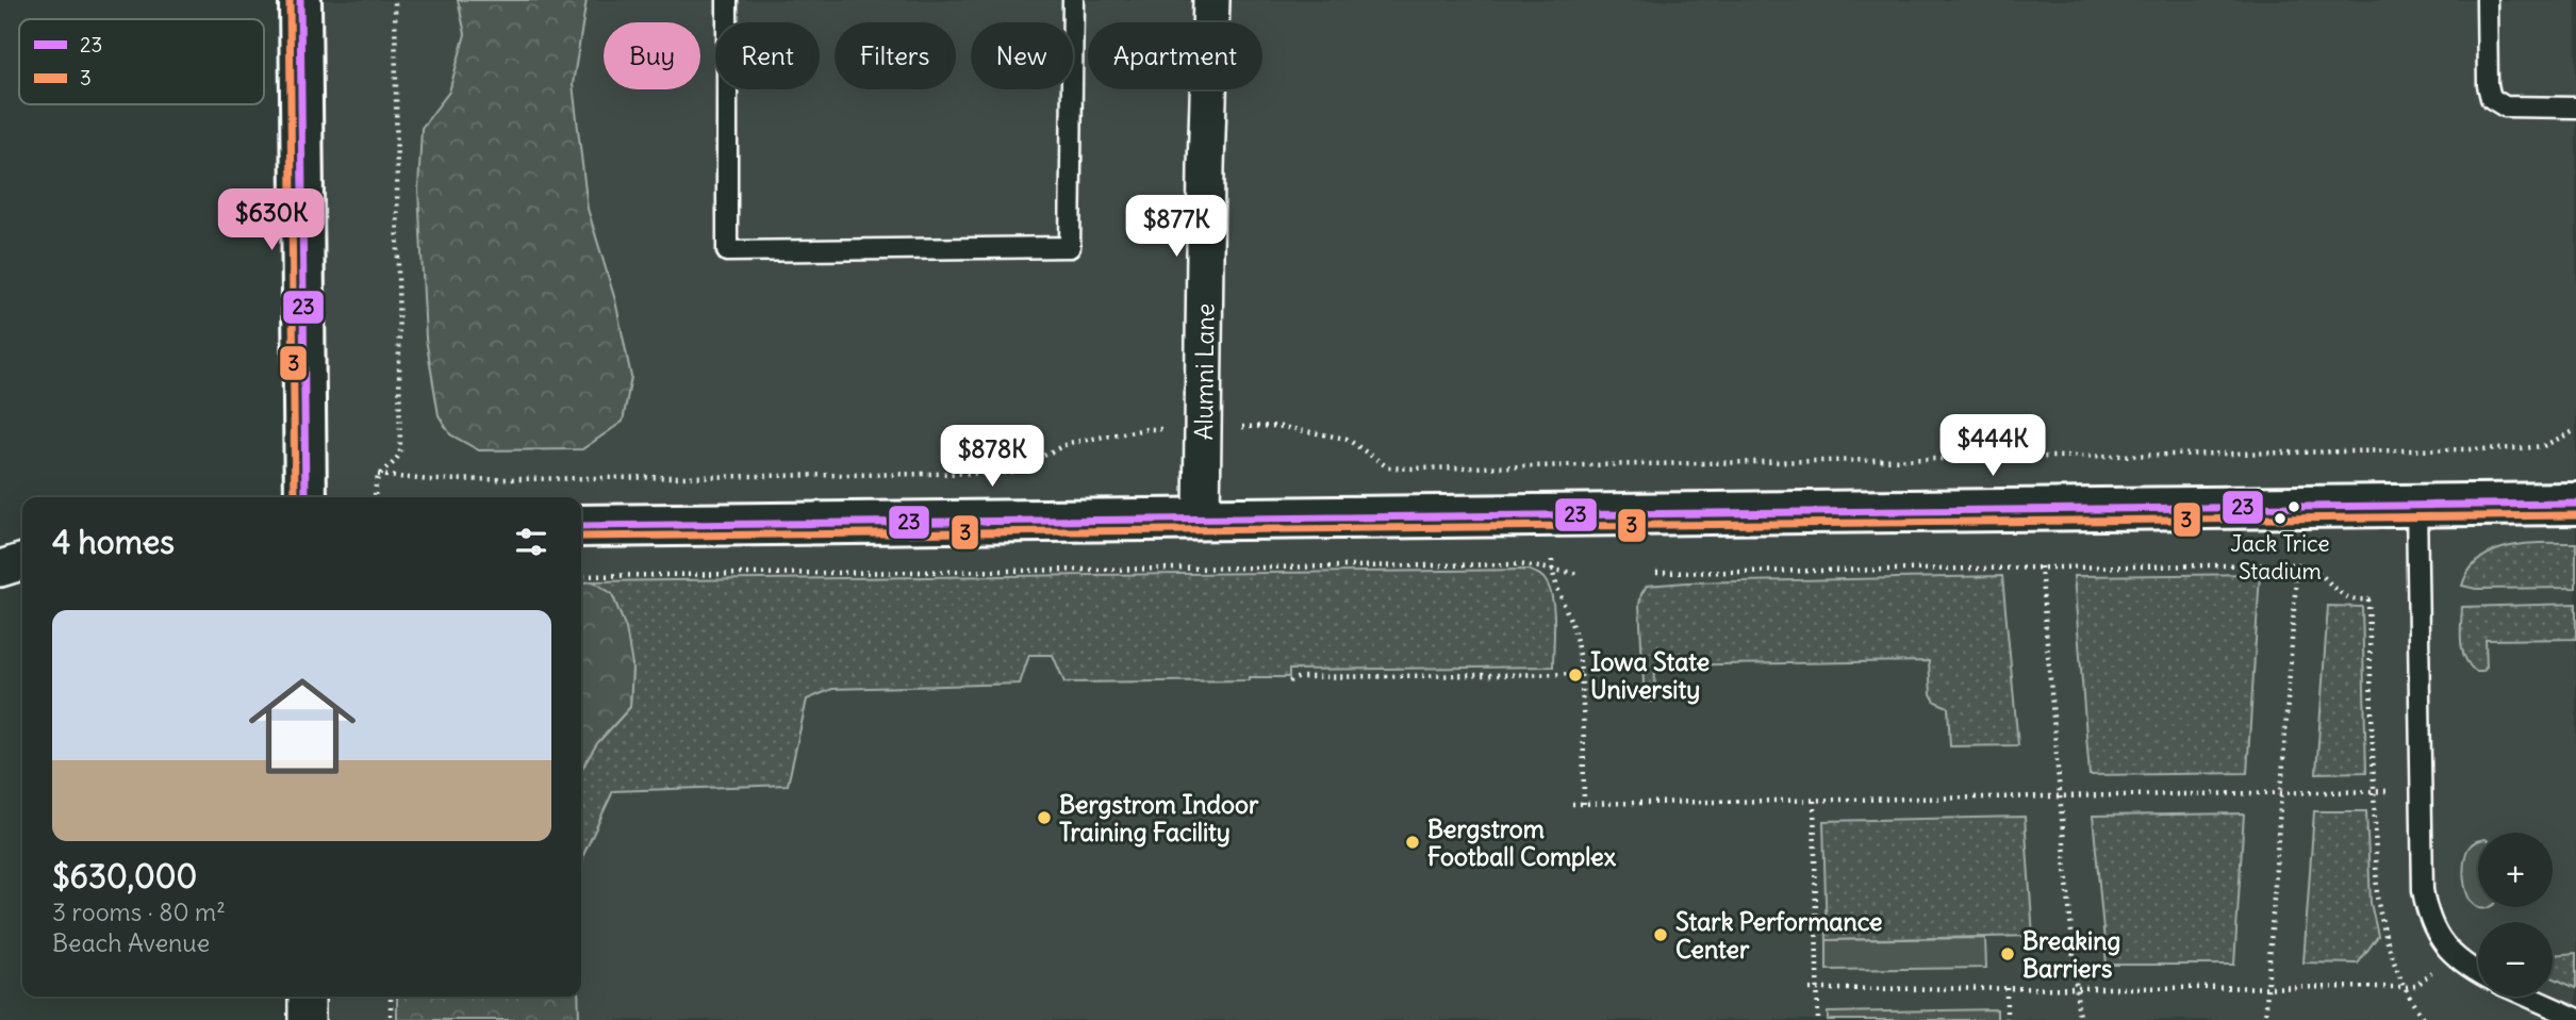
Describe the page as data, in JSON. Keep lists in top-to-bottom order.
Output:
{
  "streets": {
    "street": ["Alumni Lane"]
  },
  "places": [
    "Jack Trice Stadium",
    "Iowa State University",
    "Bergstrom Indoor Training Facility",
    "Bergstrom Football Complex",
    "Stark Performance Center",
    "Breaking Barriers"
  ],
  "lines": ["transit line 23", "transit line 3"],
  "legend": ["23", "3"],
  "page": {
    "chip": [
      "Buy",
      "Rent",
      "Filters",
      "New",
      "Apartment"
    ],
    "price": [
      "$630K",
      "$877K",
      "$444K",
      "$878K"
    ],
    "heading": "4 homes",
    "list": [
      {
        "name": "$630,000",
        "note": "3 rooms · 80 m² · Beach Avenue"
      }
    ],
    "map_buttons": ["+", "−"]
  }
}
